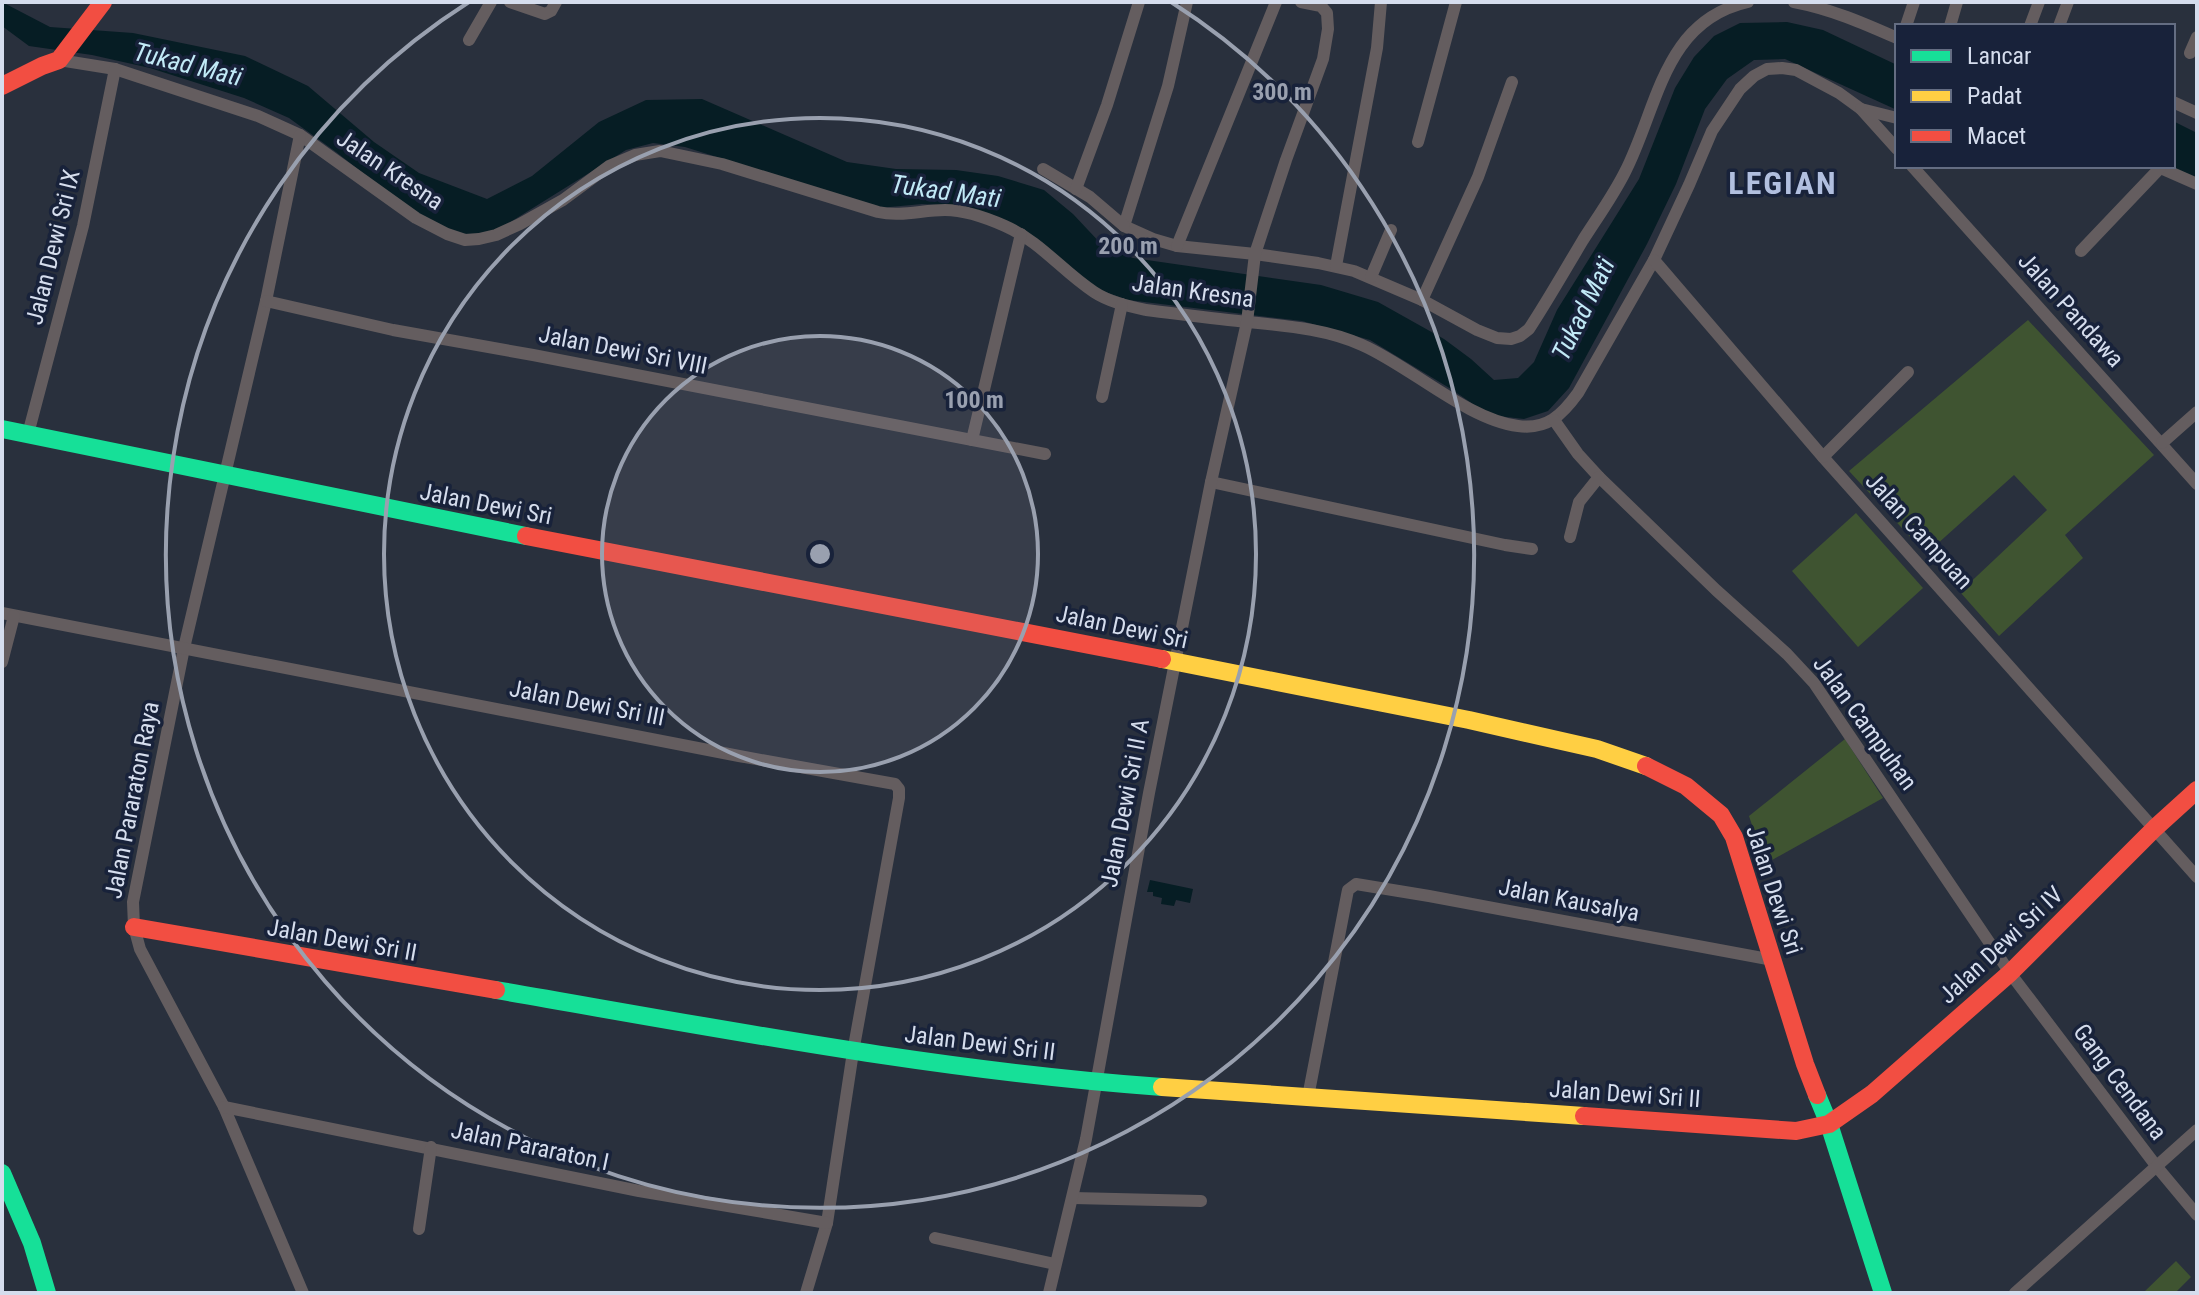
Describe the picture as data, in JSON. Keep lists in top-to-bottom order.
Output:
{
  "streets": {
    "street": [
      "Jalan Kresna",
      "Jalan Dewi Sri IX",
      "Jalan Pandawa",
      "Jalan Dewi Sri VIII",
      "Jalan Dewi Sri",
      "Jalan Campuan",
      "Jalan Dewi Sri III",
      "Jalan Campuhan",
      "Jalan Pararaton Raya",
      "Jalan Dewi Sri II A",
      "Jalan Kausalya",
      "Jalan Dewi Sri II",
      "Jalan Dewi Sri IV",
      "Gang Cendana",
      "Jalan Pararaton I"
    ]
  },
  "crossings": [
    ["Jalan Kresna", "Jalan Dewi Sri IX"],
    ["Jalan Kresna", "Jalan Campuhan"],
    ["Jalan Kresna", "Jalan Pararaton Raya"],
    ["Jalan Kresna", "Jalan Dewi Sri II A"],
    ["Jalan Dewi Sri IX", "Jalan Dewi Sri"],
    ["Jalan Dewi Sri VIII", "Jalan Pararaton Raya"],
    ["Jalan Dewi Sri", "Jalan Pararaton Raya"],
    ["Jalan Dewi Sri", "Jalan Dewi Sri II A"],
    ["Jalan Dewi Sri", "Jalan Kausalya"],
    ["Jalan Dewi Sri", "Jalan Dewi Sri II"],
    ["Jalan Dewi Sri", "Jalan Dewi Sri IV"],
    ["Jalan Campuan", "Jalan Dewi Sri IV"],
    ["Jalan Dewi Sri III", "Jalan Pararaton Raya"],
    ["Jalan Dewi Sri III", "Jalan Dewi Sri II"],
    ["Jalan Campuhan", "Jalan Dewi Sri IV"],
    ["Jalan Campuhan", "Gang Cendana"],
    ["Jalan Pararaton Raya", "Jalan Dewi Sri II"],
    ["Jalan Pararaton Raya", "Jalan Pararaton I"],
    ["Jalan Dewi Sri II A", "Jalan Dewi Sri II"],
    ["Jalan Kausalya", "Jalan Dewi Sri II"],
    ["Jalan Dewi Sri II", "Jalan Dewi Sri IV"],
    ["Jalan Dewi Sri IV", "Gang Cendana"]
  ],
  "districts": ["LEGIAN"],
  "water": ["Tukad Mati"],
  "legend": ["Lancar", "Padat", "Macet"],
  "rings": ["300 m", "200 m", "100 m"]
}
